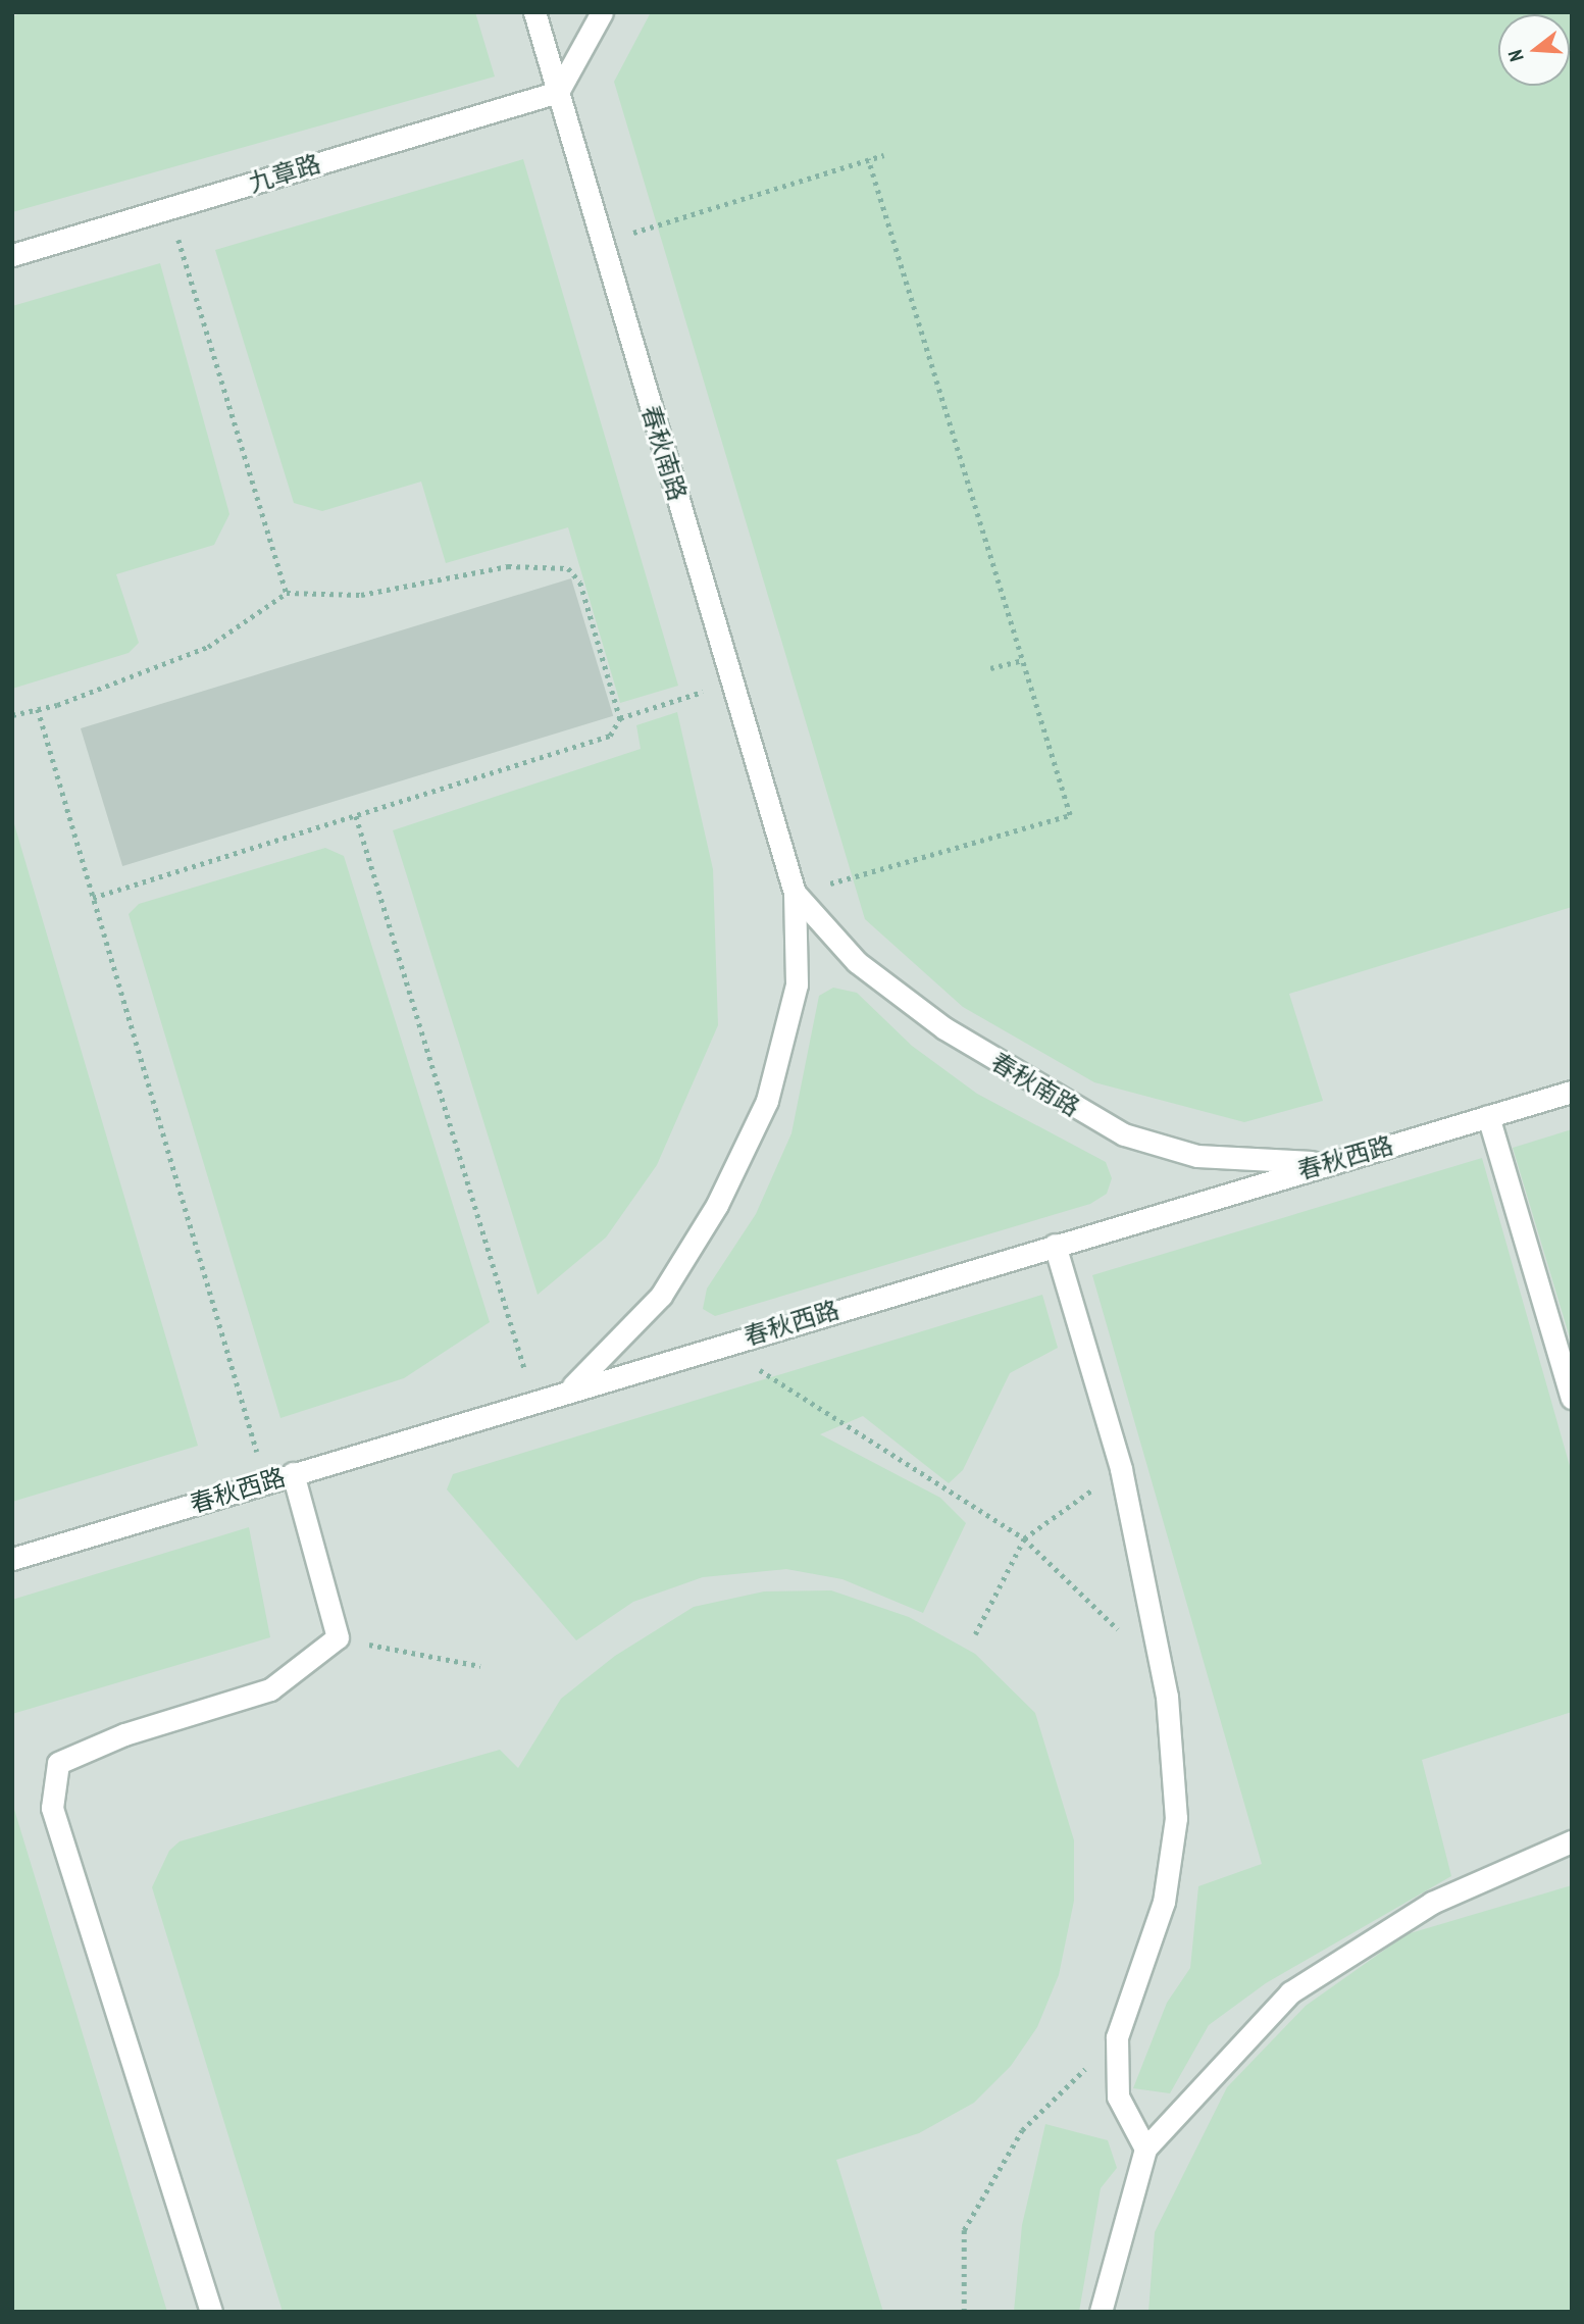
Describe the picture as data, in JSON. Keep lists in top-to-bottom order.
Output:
{
  "streets": {
    "lane": ["九章路", "春秋南路", "春秋西路"]
  },
  "crossings": [
    ["九章路", "春秋南路"],
    ["春秋南路", "春秋西路"]
  ],
  "north": "left"
}
